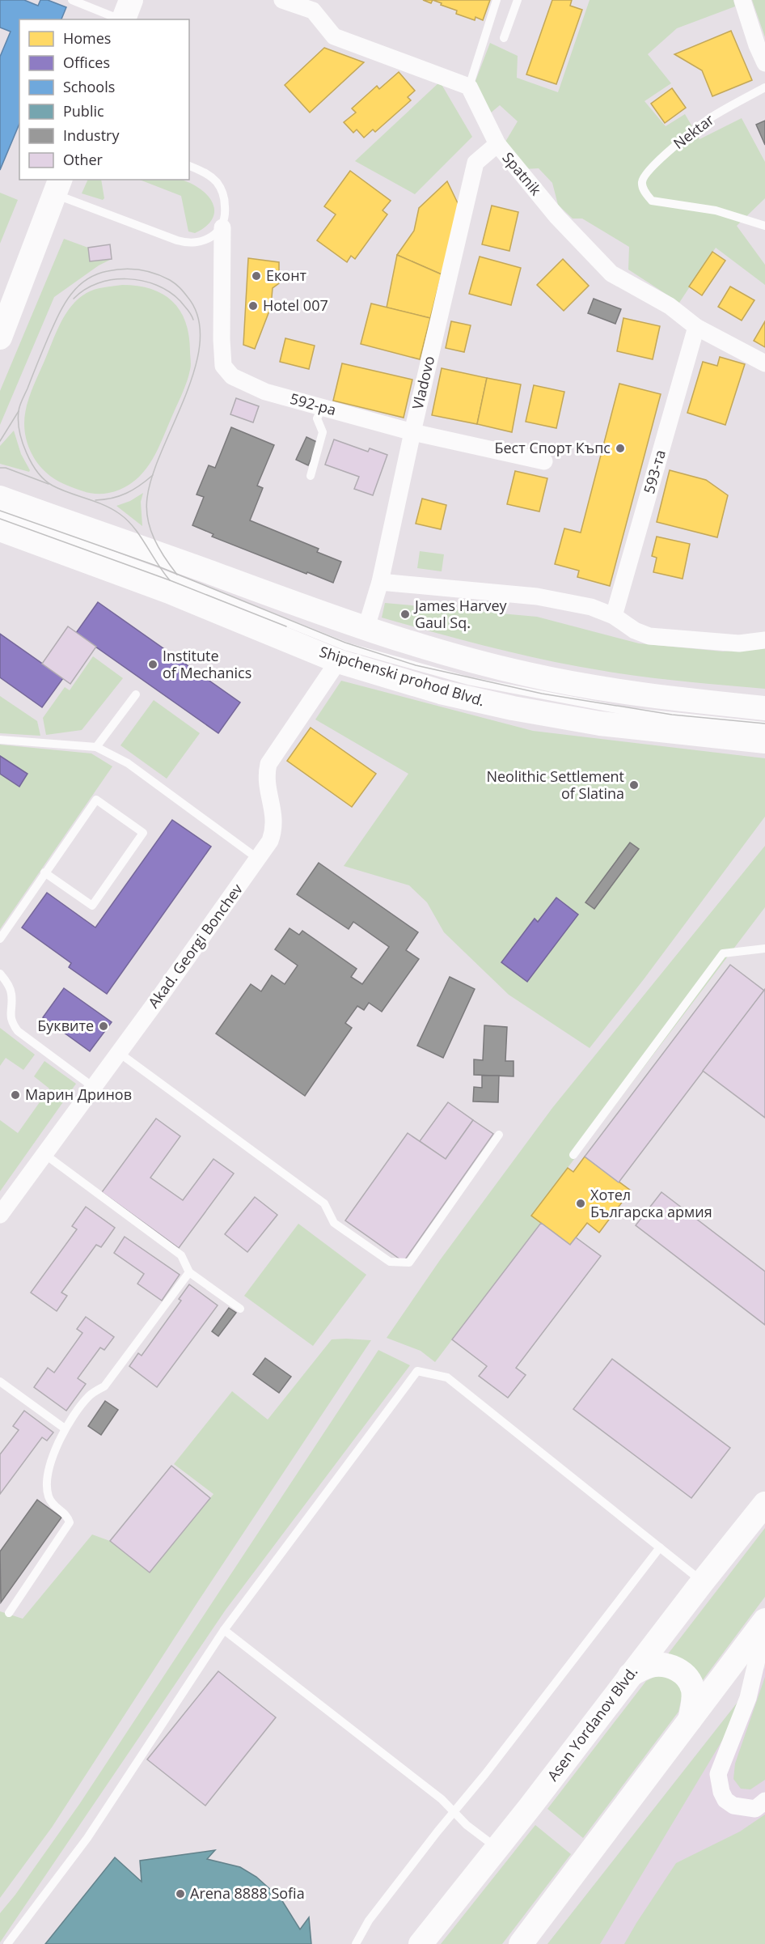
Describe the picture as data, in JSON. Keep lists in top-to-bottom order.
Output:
{
  "streets": {
    "main road": ["Shipchenski prohod Blvd.", "Asen Yordanov Blvd."],
    "street": [
      "Spatnik",
      "Vladovo",
      "592-ра",
      "593-та",
      "Akad. Georgi Bonchev"
    ],
    "lane": ["Nektar"]
  },
  "crossings": [
    ["Spatnik", "Vladovo"],
    ["Spatnik", "593-та"],
    ["Vladovo", "592-ра"],
    ["Shipchenski prohod Blvd.", "Akad. Georgi Bonchev"]
  ],
  "places": [
    "Еконт",
    "Hotel 007",
    "Бест Спорт Къпс",
    "James Harvey Gaul Sq.",
    "Institute of Mechanics",
    "Neolithic Settlement of Slatina",
    "Буквите",
    "Марин Дринов",
    "Хотел Българска армия",
    "Arena 8888 Sofia"
  ],
  "legend": [
    "Homes",
    "Offices",
    "Schools",
    "Public",
    "Industry",
    "Other"
  ]
}
